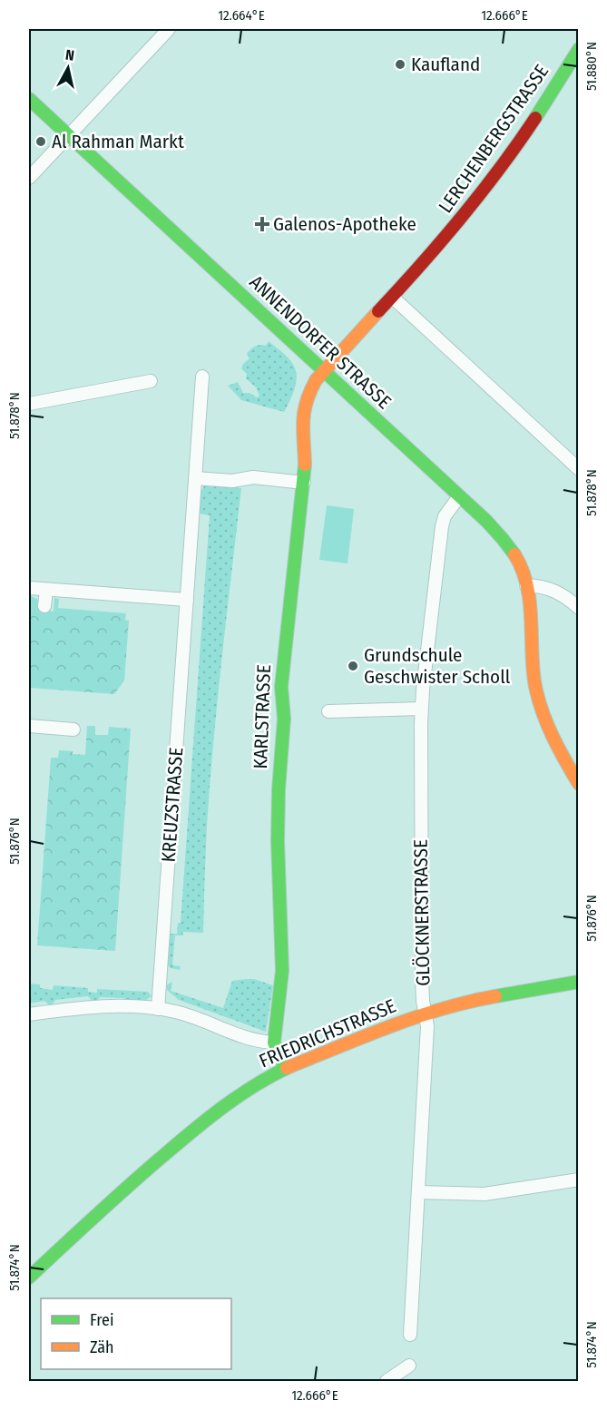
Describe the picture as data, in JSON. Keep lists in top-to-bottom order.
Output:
{
  "streets": {
    "street": [
      "LERCHENBERGSTRASSE",
      "ANNENDORFER STRASSE",
      "KARLSTRASSE",
      "KREUZSTRASSE",
      "GLÖCKNERSTRASSE",
      "FRIEDRICHSTRASSE"
    ]
  },
  "crossings": [
    ["LERCHENBERGSTRASSE", "ANNENDORFER STRASSE"],
    ["LERCHENBERGSTRASSE", "KARLSTRASSE"],
    ["ANNENDORFER STRASSE", "KARLSTRASSE"],
    ["ANNENDORFER STRASSE", "GLÖCKNERSTRASSE"],
    ["GLÖCKNERSTRASSE", "FRIEDRICHSTRASSE"]
  ],
  "places": {
    "other": ["Kaufland", "Al Rahman Markt", "Grundschule Geschwister Scholl"],
    "health": ["Galenos-Apotheke"]
  },
  "legend": ["Frei", "Zäh"],
  "north": "top",
  "coordinates": [
    "12.664°E",
    "12.666°E",
    "51.880°N",
    "51.878°N",
    "51.876°N",
    "51.874°N"
  ]
}
